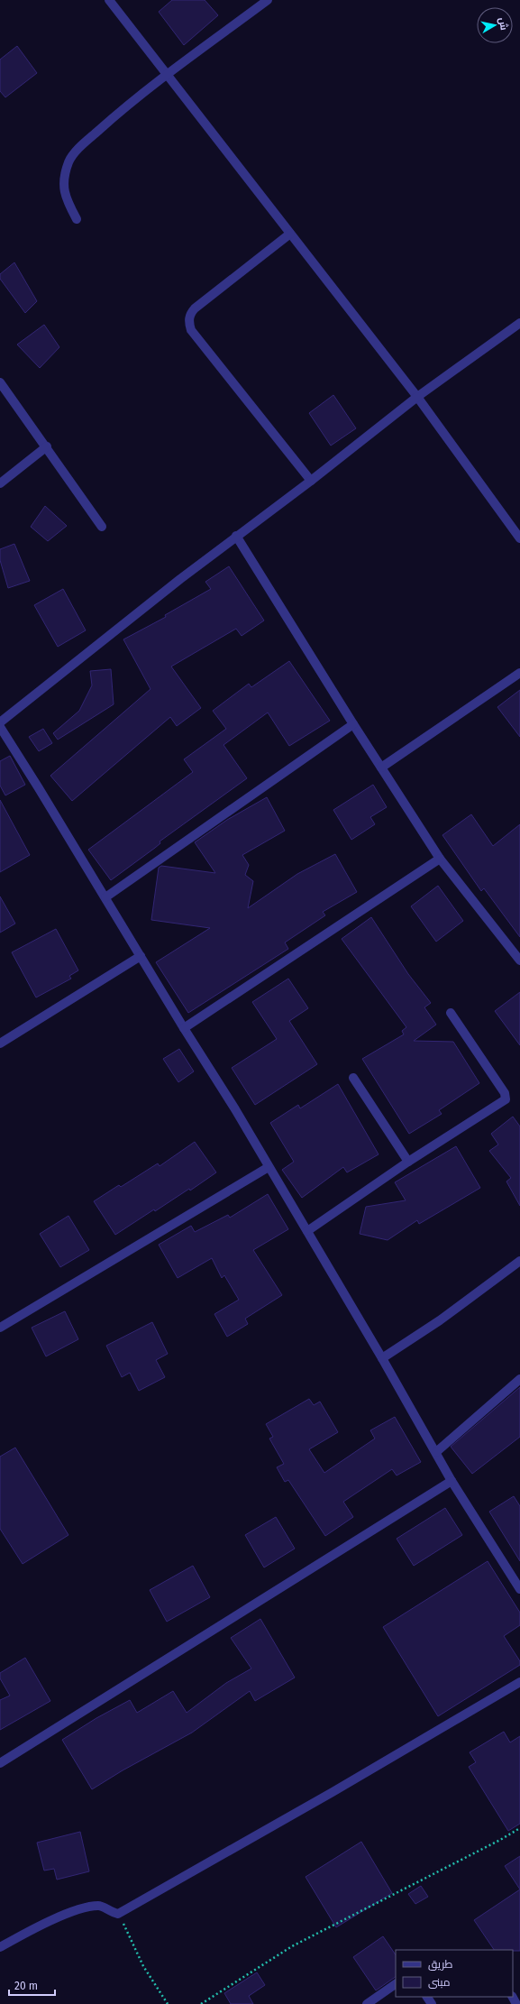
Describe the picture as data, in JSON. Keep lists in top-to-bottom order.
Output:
{
  "legend": ["طريق", "مبنى"],
  "scale_bar": "20 m",
  "north": "right"
}
